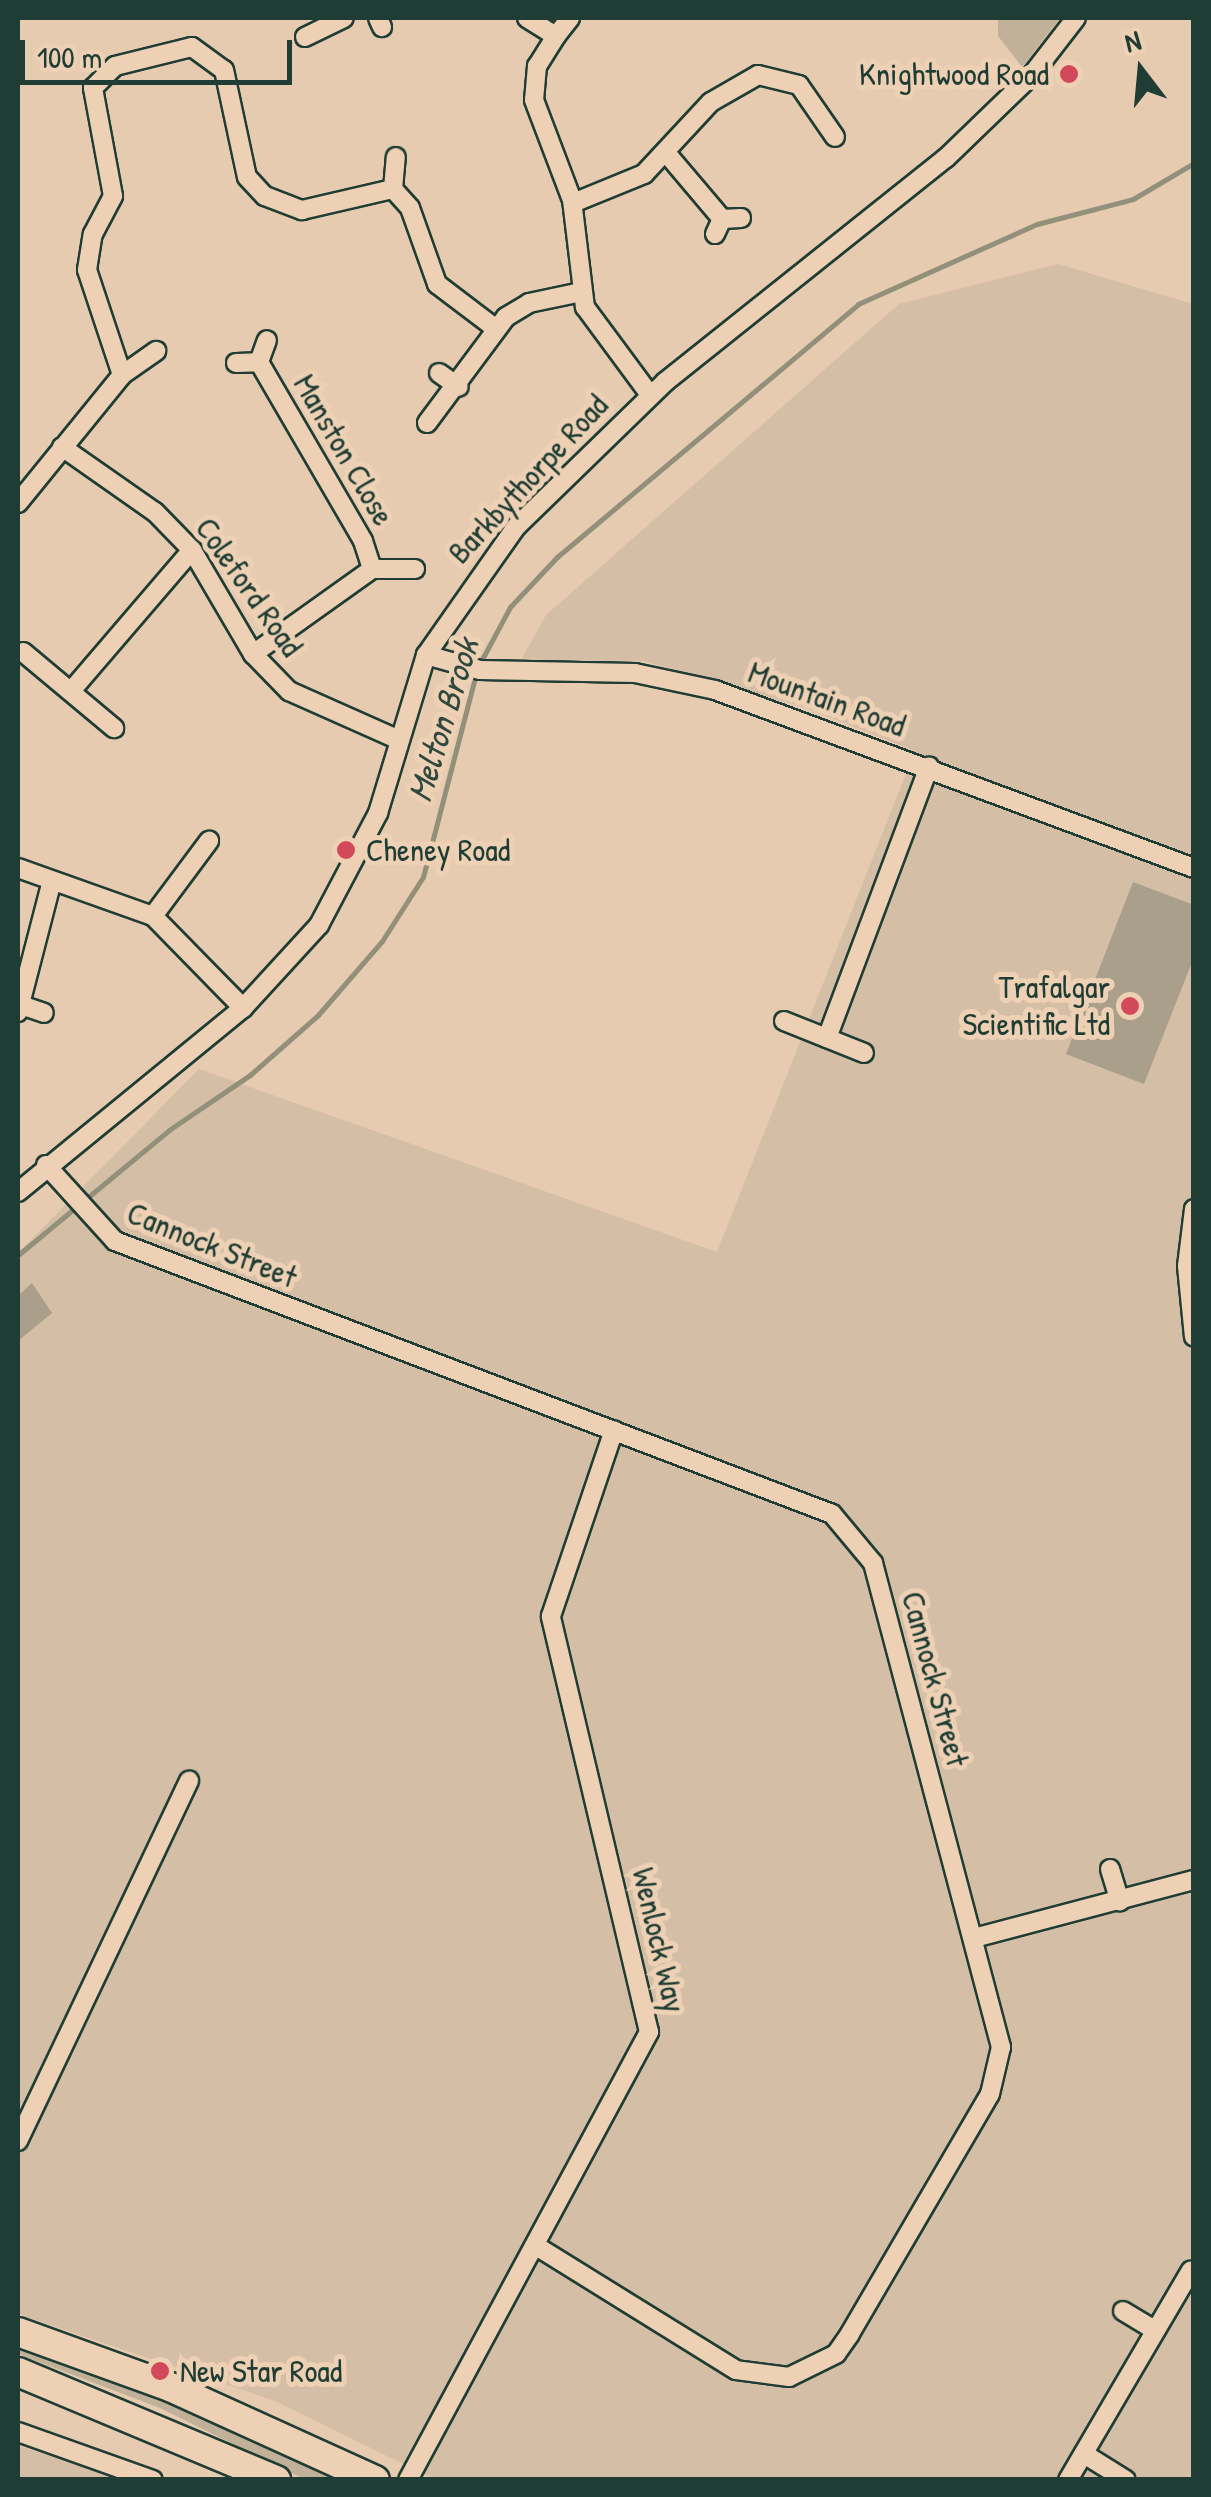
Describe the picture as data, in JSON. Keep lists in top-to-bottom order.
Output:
{
  "streets": {
    "street": [
      "Manston Close",
      "Barkbythorpe Road",
      "Coleford Road",
      "Mountain Road",
      "Cannock Street",
      "Wenlock Way"
    ]
  },
  "crossings": [
    ["Manston Close", "Coleford Road"],
    ["Barkbythorpe Road", "Coleford Road"],
    ["Barkbythorpe Road", "Mountain Road"],
    ["Barkbythorpe Road", "Cannock Street"],
    ["Cannock Street", "Wenlock Way"]
  ],
  "water": ["Melton Brook"],
  "places": [
    "Knightwood Road",
    "Cheney Road",
    "Trafalgar Scientific Ltd",
    "New Star Road"
  ],
  "scale_bar": "100 m",
  "north": "top"
}
